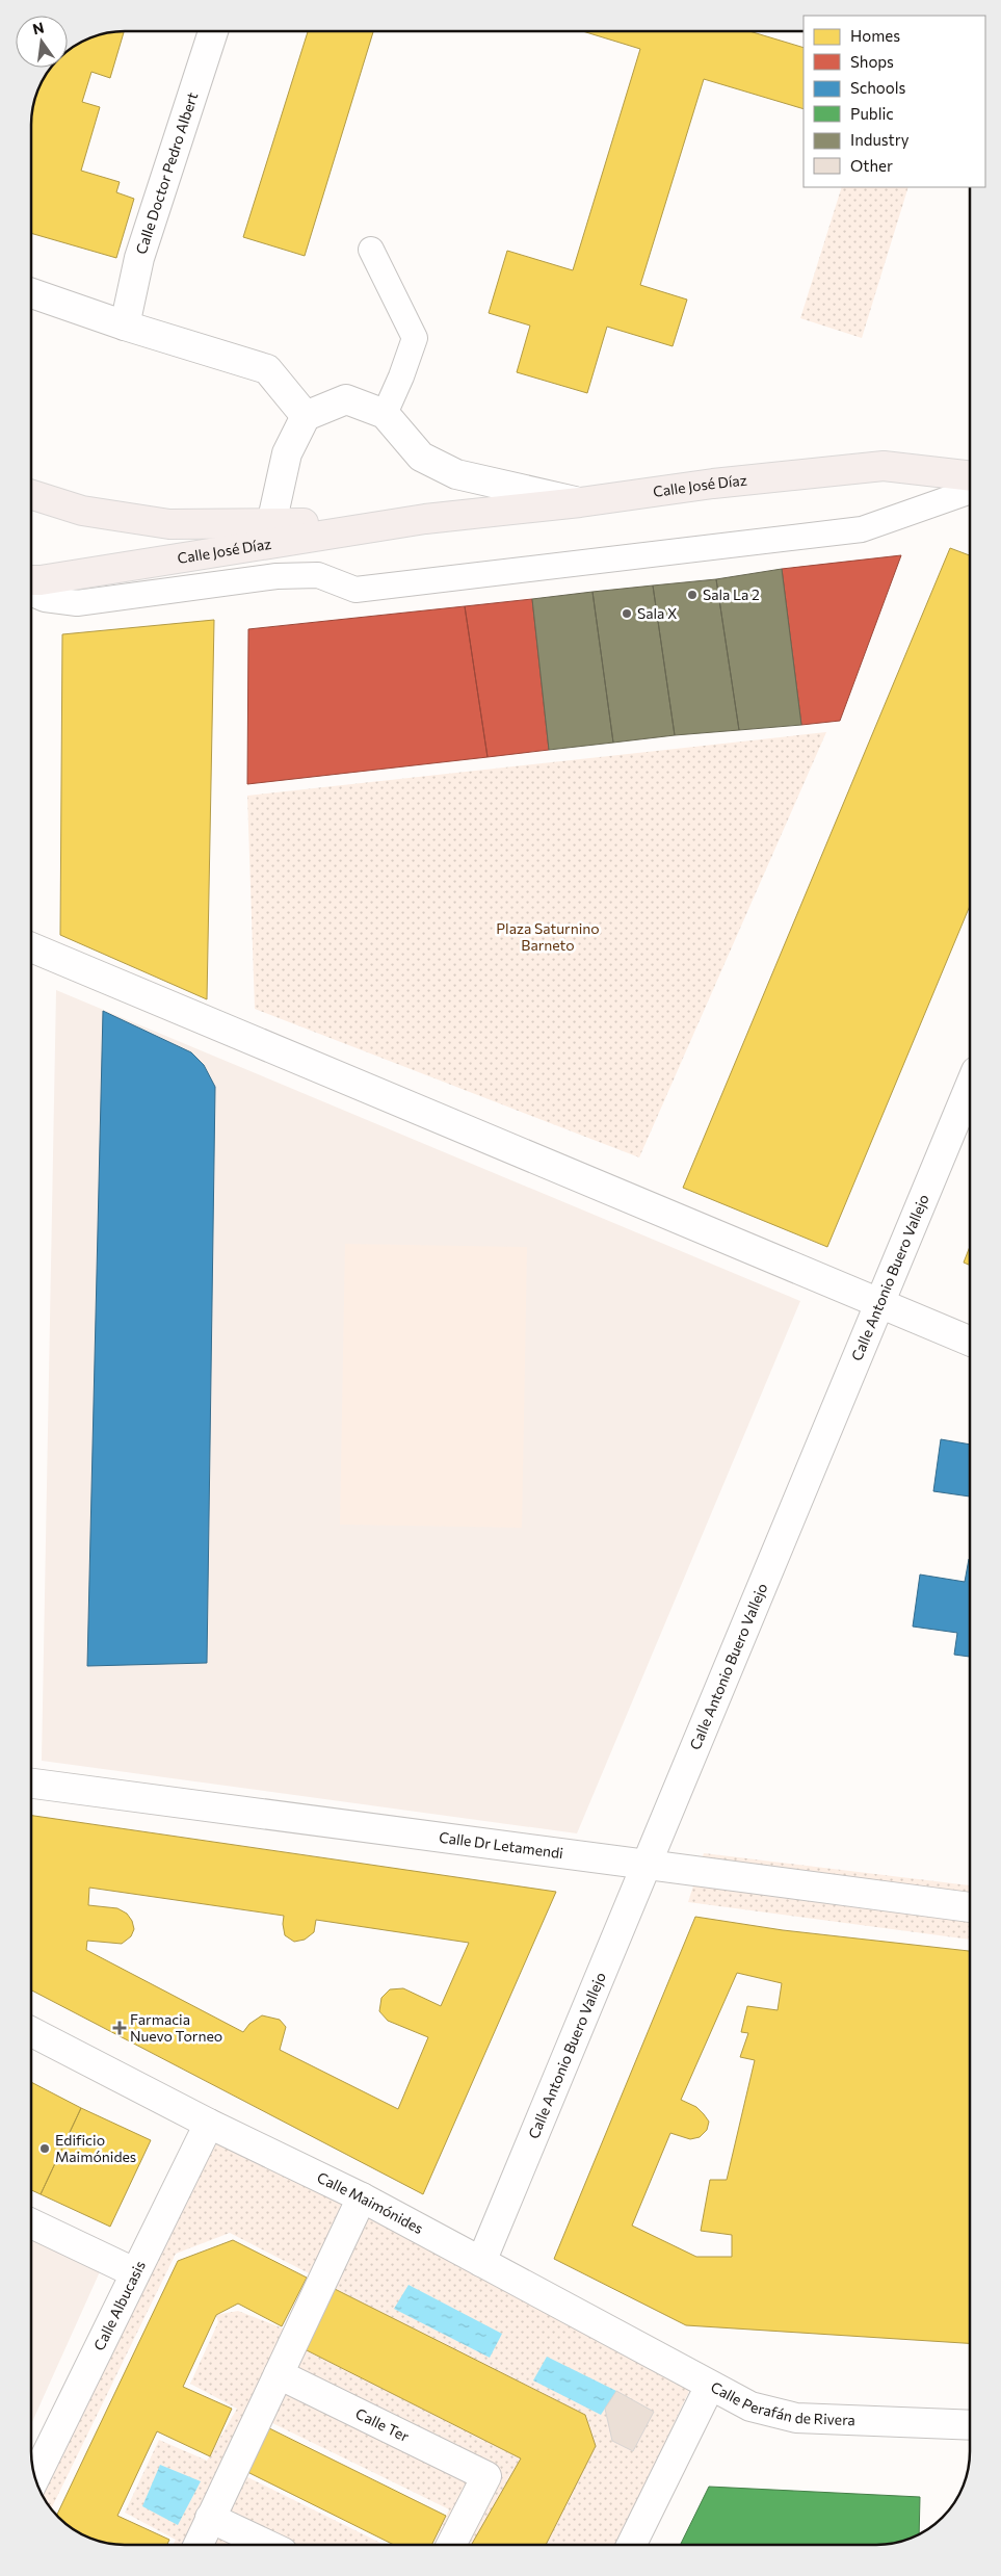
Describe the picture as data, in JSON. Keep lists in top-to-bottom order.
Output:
{
  "streets": {
    "main road": ["Calle José Díaz"],
    "street": [
      "Calle Doctor Pedro Albert",
      "Calle Antonio Buero Vallejo",
      "Calle Dr Letamendi",
      "Calle Maimónides",
      "Calle Albucasis",
      "Calle Perafán de Rivera",
      "Calle Ter"
    ]
  },
  "crossings": [
    ["Calle Antonio Buero Vallejo", "Calle Dr Letamendi"],
    ["Calle Antonio Buero Vallejo", "Calle Maimónides"],
    ["Calle Maimónides", "Calle Albucasis"],
    ["Calle Maimónides", "Calle Perafán de Rivera"]
  ],
  "parks": ["Plaza Saturnino Barneto"],
  "places": {
    "other": ["Sala La 2", "Sala X", "Edificio Maimónides"],
    "health": ["Farmacia Nuevo Torneo"]
  },
  "legend": [
    "Homes",
    "Shops",
    "Schools",
    "Public",
    "Industry",
    "Other"
  ],
  "north": "top"
}
